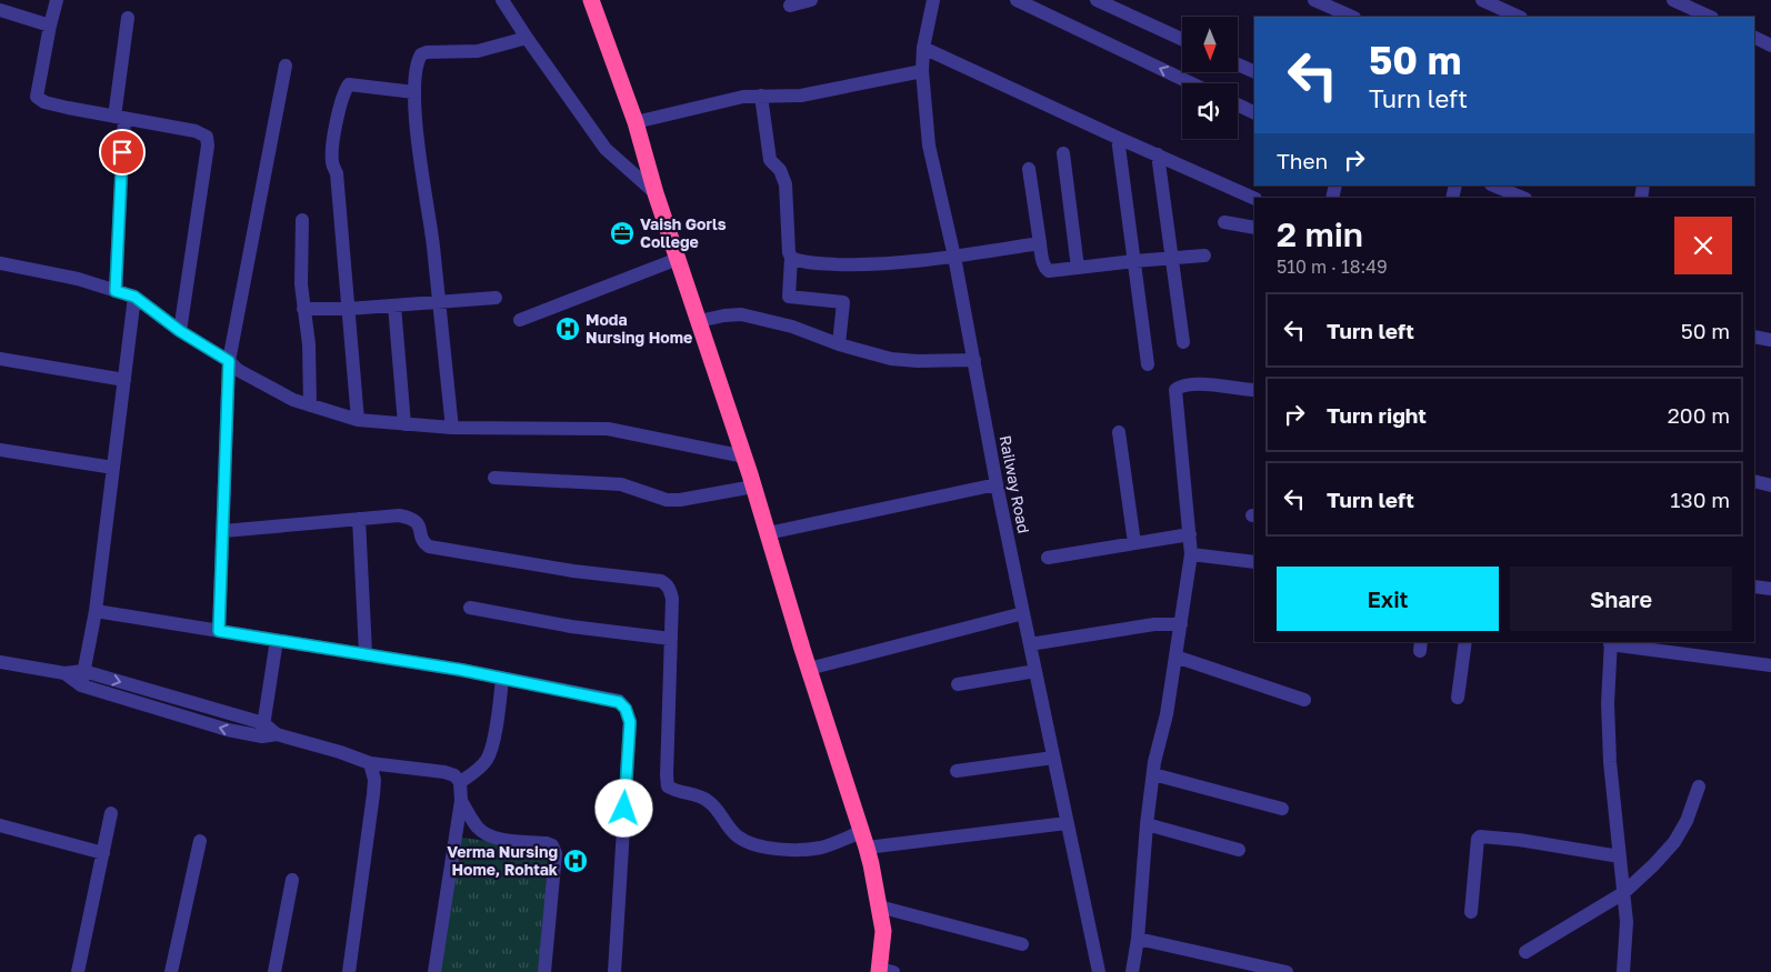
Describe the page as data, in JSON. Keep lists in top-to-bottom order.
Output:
{
  "streets": {
    "street": ["Railway Road"]
  },
  "places": {
    "office": ["Vaish Gorls College"],
    "hospital": ["Moda Nursing Home", "Verma Nursing Home, Rohtak"]
  },
  "north": "bottom",
  "page": {
    "turn": ["50 m", "Turn left"],
    "then": "Then",
    "heading": ["2 min", "510 m · 18:49"],
    "list": [
      {
        "name": "Turn left",
        "value": "50 m"
      },
      {
        "name": "Turn right",
        "value": "200 m"
      },
      {
        "name": "Turn left",
        "value": "130 m"
      }
    ],
    "buttons": ["Exit", "Share"]
  }
}
